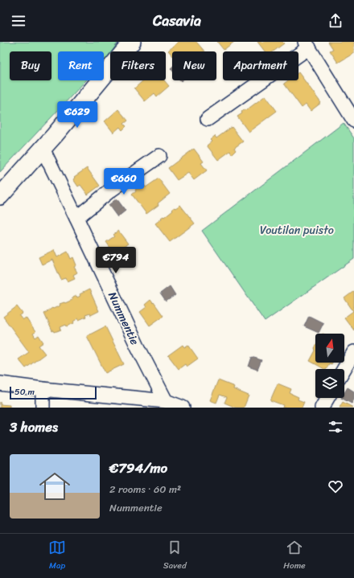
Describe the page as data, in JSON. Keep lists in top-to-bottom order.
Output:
{
  "streets": {
    "street": ["Nummentie"]
  },
  "parks": ["Voutilan puisto"],
  "scale_bar": "50 m",
  "north": "top",
  "page": {
    "header": "Casavia",
    "chip": [
      "Buy",
      "Rent",
      "Filters",
      "New",
      "Apartment"
    ],
    "price": ["€629", "€660", "€794"],
    "scale": "50 m",
    "heading": "3 homes",
    "list": [
      {
        "name": "€794/mo",
        "note": "2 rooms · 60 m² · Nummentie"
      }
    ],
    "tabs": ["Map", "Saved", "Home"]
  }
}
